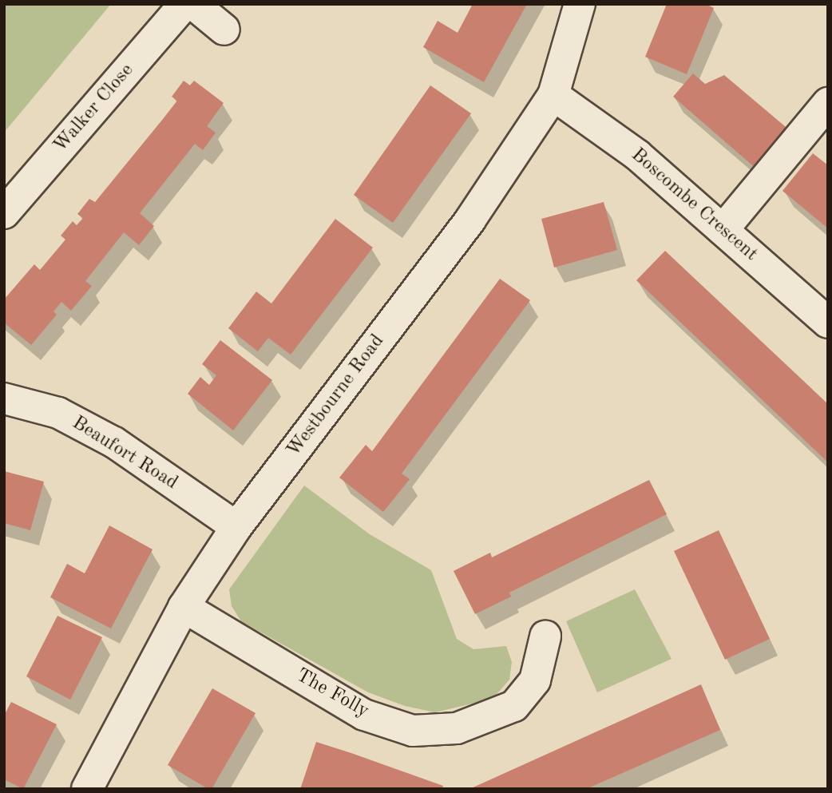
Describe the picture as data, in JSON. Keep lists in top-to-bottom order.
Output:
{
  "streets": {
    "street": [
      "Walker Close",
      "Boscombe Crescent",
      "Westbourne Road",
      "Beaufort Road",
      "The Folly"
    ]
  },
  "crossings": [
    ["Boscombe Crescent", "Westbourne Road"],
    ["Westbourne Road", "Beaufort Road"],
    ["Westbourne Road", "The Folly"]
  ]
}
